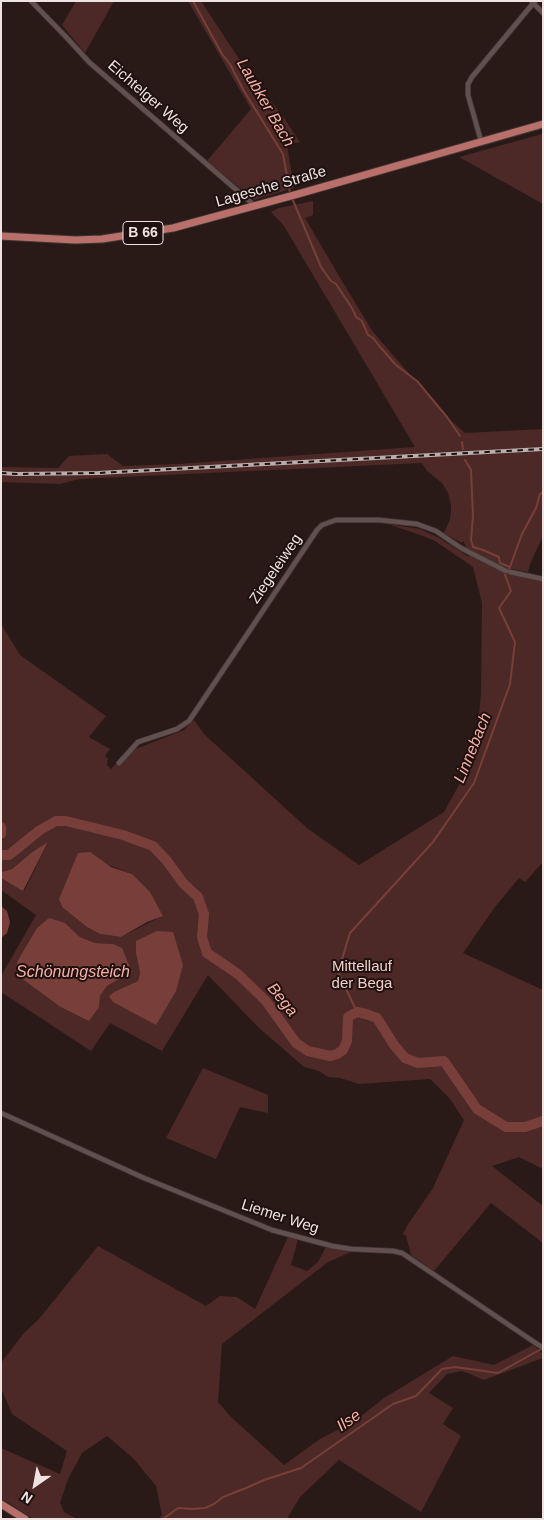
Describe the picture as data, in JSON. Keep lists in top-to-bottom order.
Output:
{
  "streets": {
    "main road": ["Lagesche Straße", "B 66"],
    "street": ["Eichtelger Weg", "Ziegeleiweg", "Liemer Weg"]
  },
  "crossings": [
    ["Eichtelger Weg", "Lagesche Straße"]
  ],
  "water": [
    "Laubker Bach",
    "Linnebach",
    "Schönungsteich",
    "Bega",
    "Ilse"
  ],
  "parks": ["Mittellauf der Bega"],
  "north": "bottom left"
}
